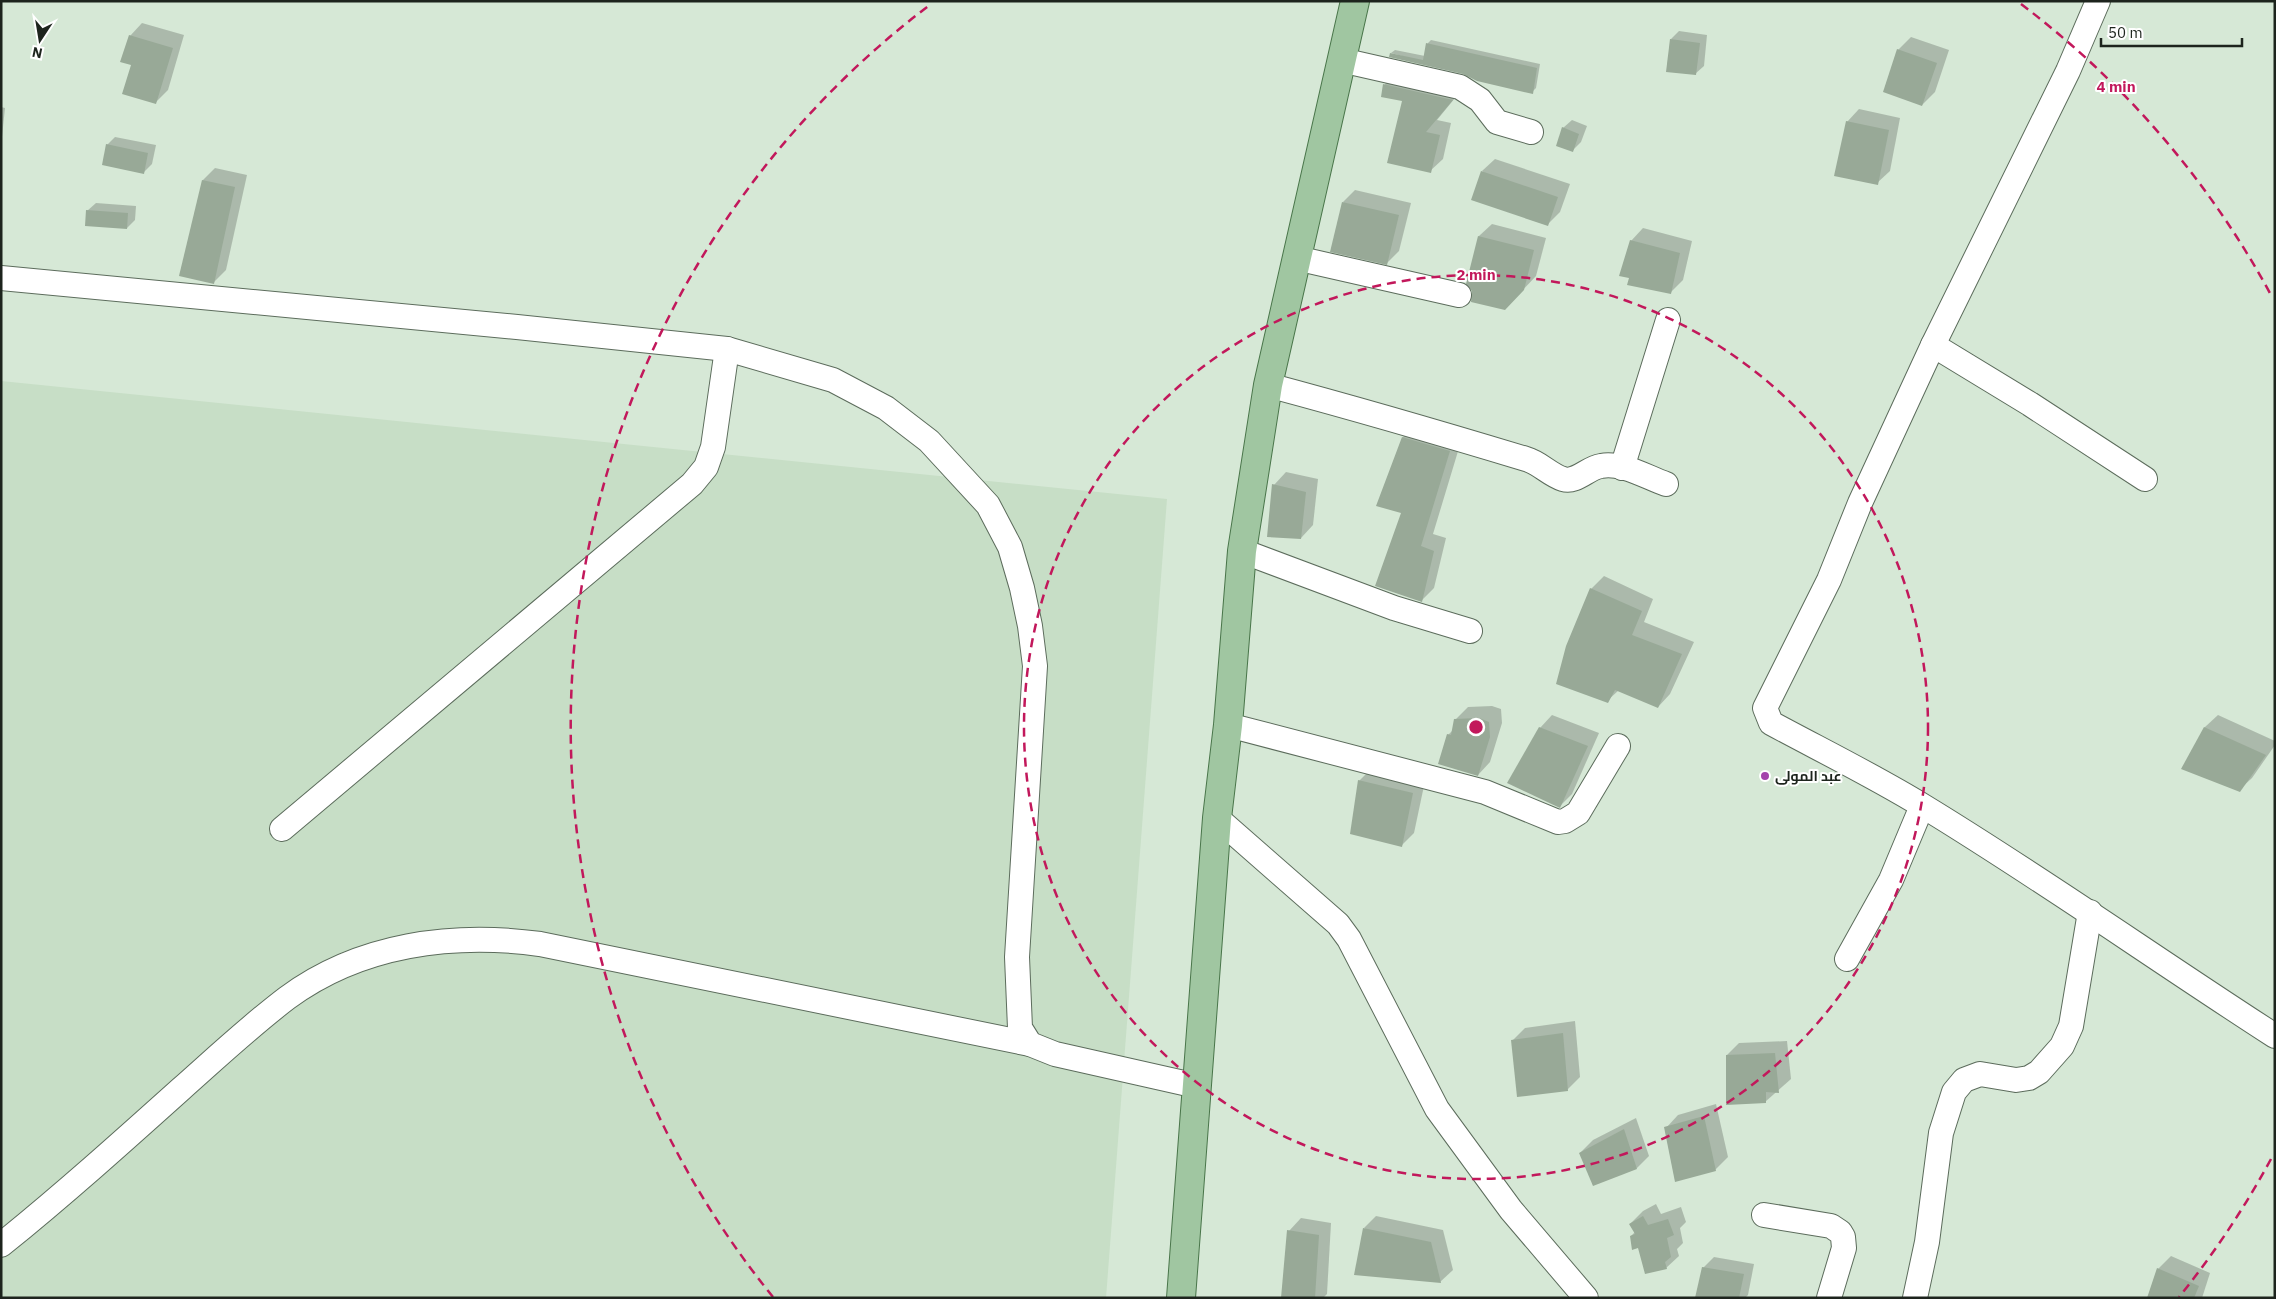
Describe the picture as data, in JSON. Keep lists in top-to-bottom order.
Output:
{
  "places": ["عبد المولى"],
  "scale_bar": "50 m",
  "north": "bottom",
  "rings": ["4 min", "2 min"]
}
